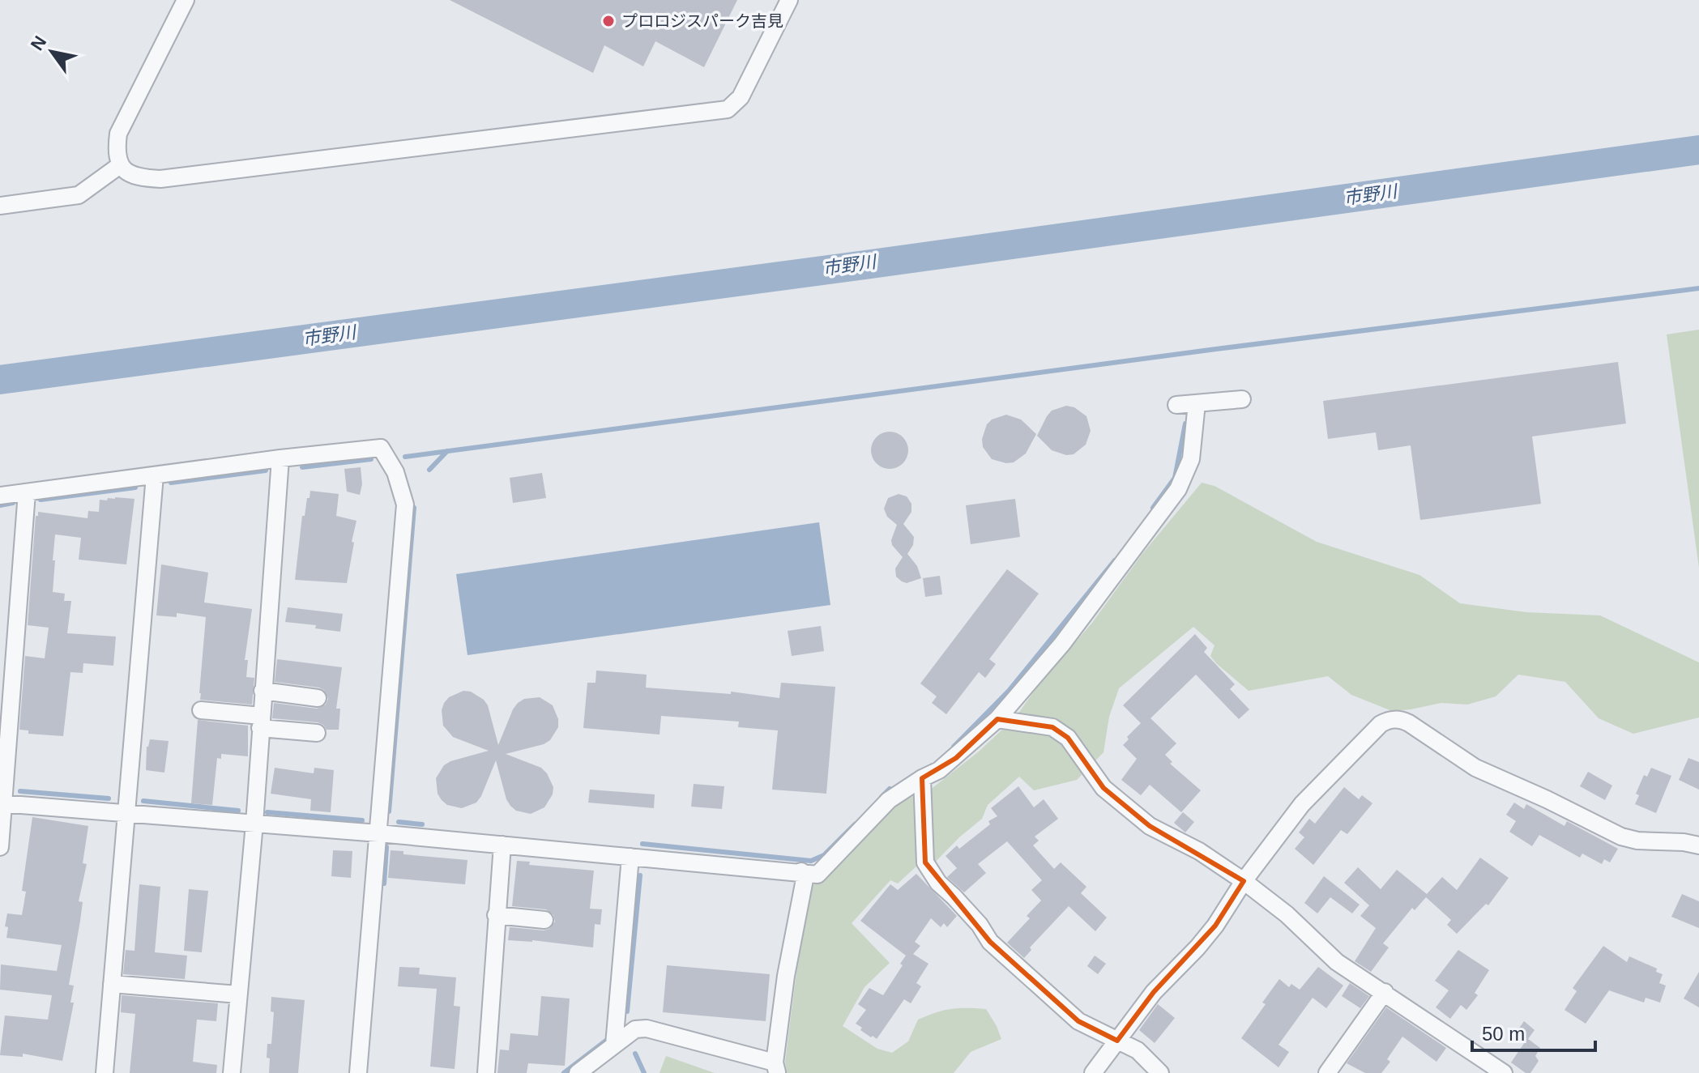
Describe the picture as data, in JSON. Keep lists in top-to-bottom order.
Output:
{
  "water": ["市野川"],
  "places": ["プロロジスパーク吉見"],
  "scale_bar": "50 m",
  "north": "top left"
}
